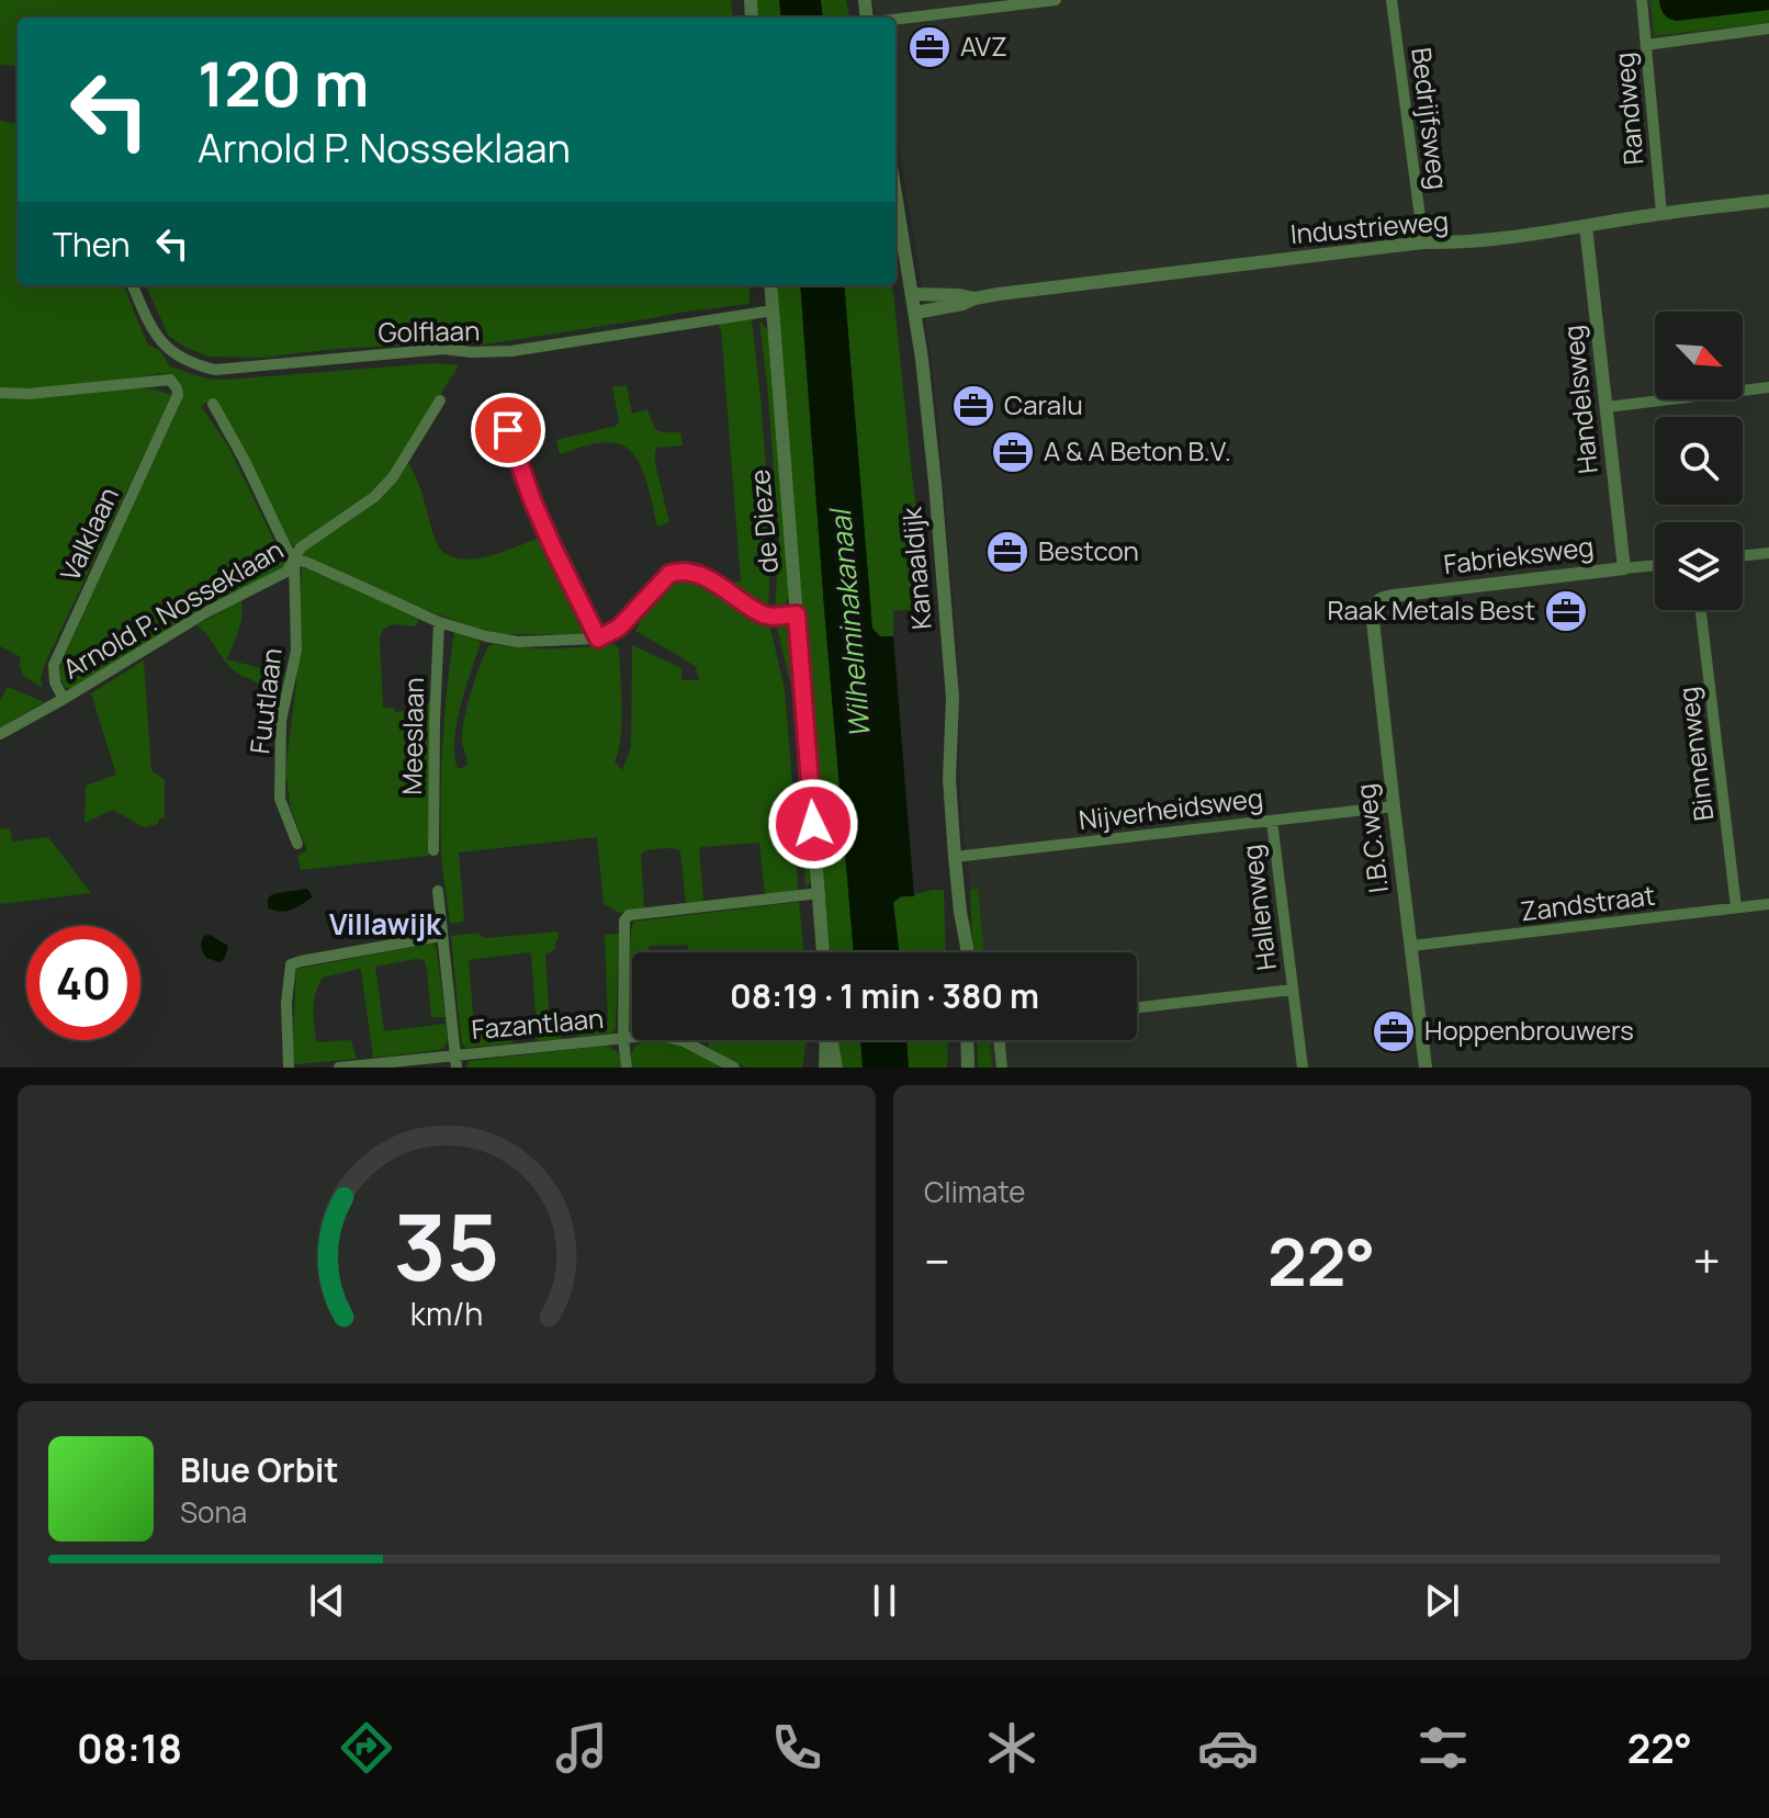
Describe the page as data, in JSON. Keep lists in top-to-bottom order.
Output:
{
  "streets": {
    "street": [
      "Randweg",
      "Bedrijfsweg",
      "Industrieweg",
      "Golflaan",
      "Handelsweg",
      "de Dieze",
      "Valklaan",
      "Fabrieksweg",
      "Kanaaldijk",
      "Arnold P. Nosseklaan",
      "Fuutlaan",
      "Meeslaan",
      "Binnenweg",
      "Nijverheidsweg",
      "I.B.C.weg",
      "Zandstraat",
      "Hallenweg",
      "Fazantlaan"
    ]
  },
  "crossings": [
    ["Randweg", "Industrieweg"],
    ["Bedrijfsweg", "Industrieweg"],
    ["Industrieweg", "Handelsweg"],
    ["Industrieweg", "Kanaaldijk"],
    ["Golflaan", "de Dieze"],
    ["Handelsweg", "Fabrieksweg"],
    ["Valklaan", "Arnold P. Nosseklaan"],
    ["Fabrieksweg", "I.B.C.weg"],
    ["Kanaaldijk", "Nijverheidsweg"],
    ["Arnold P. Nosseklaan", "Fuutlaan"],
    ["Arnold P. Nosseklaan", "Meeslaan"],
    ["Binnenweg", "Zandstraat"],
    ["Nijverheidsweg", "I.B.C.weg"],
    ["Nijverheidsweg", "Hallenweg"],
    ["I.B.C.weg", "Zandstraat"]
  ],
  "districts": ["Villawijk"],
  "water": ["Wilhelminakanaal"],
  "places": {
    "office": [
      "AVZ",
      "Caralu",
      "A & A Beton B.V.",
      "Bestcon",
      "Raak Metals Best",
      "Hoppenbrouwers"
    ]
  },
  "north": "bottom right",
  "page": {
    "turn": ["120 m", "Arnold P. Nosseklaan"],
    "then": "Then",
    "limit": "40",
    "trip": "08:19 · 1 min · 380 m",
    "tile": "Climate",
    "heat": ["−", "22°", "+"],
    "song": ["Blue Orbit", "Sona"],
    "tabs": ["08:18", "22°"],
    "gauge": ["35", "km/h"]
  }
}
